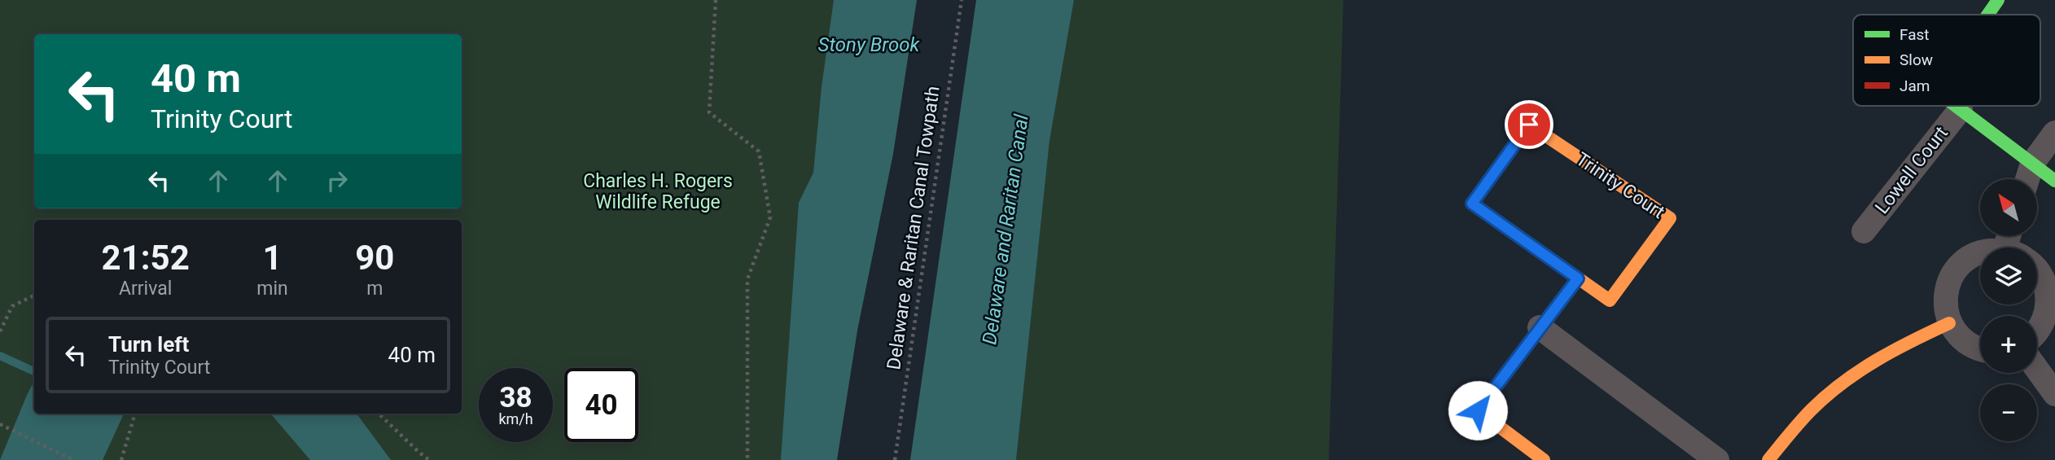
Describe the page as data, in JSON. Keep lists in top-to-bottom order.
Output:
{
  "streets": {
    "street": ["Lowell Court", "Trinity Court"],
    "path": ["Delaware & Raritan Canal Towpath"]
  },
  "water": ["Stony Brook", "Delaware and Raritan Canal"],
  "parks": ["Charles H. Rogers Wildlife Refuge"],
  "legend": ["Fast", "Slow", "Jam"],
  "north": "top left",
  "page": {
    "turn": ["40 m", "Trinity Court"],
    "map_buttons": ["+", "−"],
    "eta": [
      "21:52",
      "Arrival",
      "1",
      "min",
      "90",
      "m"
    ],
    "list": [
      {
        "name": "Turn left",
        "note": "Trinity Court",
        "value": "40 m"
      }
    ],
    "speed": "38 km/h",
    "limit": "40"
  }
}
